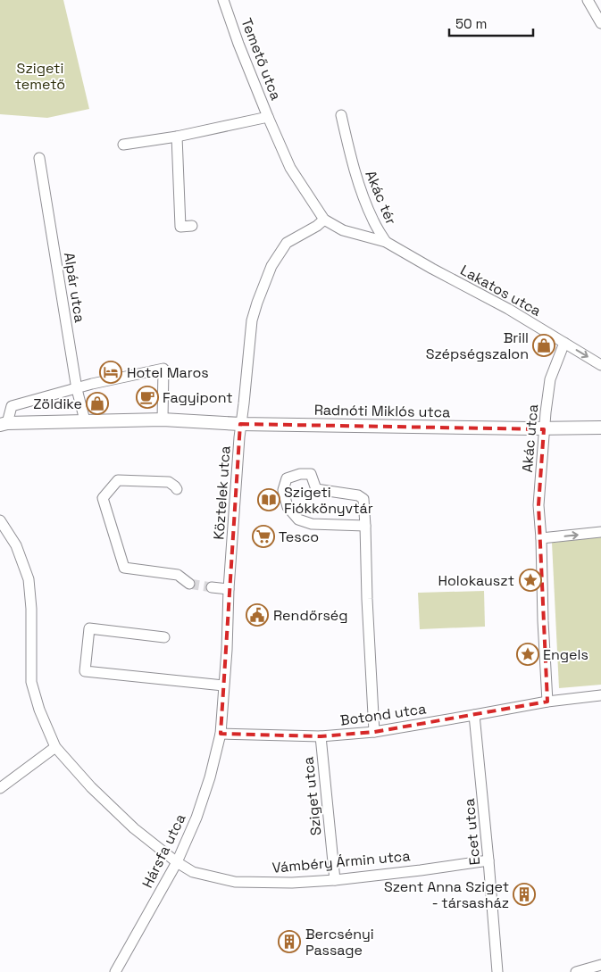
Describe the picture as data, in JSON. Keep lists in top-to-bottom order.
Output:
{
  "streets": {
    "street": [
      "Temető utca",
      "Akác tér",
      "Alpár utca",
      "Lakatos utca",
      "Radnóti Miklós utca",
      "Akác utca",
      "Köztelek utca",
      "Botond utca",
      "Sziget utca",
      "Ecet utca",
      "Hársfa utca",
      "Vámbéry Ármin utca"
    ]
  },
  "crossings": [
    ["Temető utca", "Akác tér"],
    ["Akác tér", "Lakatos utca"],
    ["Akác tér", "Köztelek utca"],
    ["Alpár utca", "Radnóti Miklós utca"],
    ["Lakatos utca", "Akác utca"],
    ["Radnóti Miklós utca", "Akác utca"],
    ["Radnóti Miklós utca", "Köztelek utca"],
    ["Akác utca", "Botond utca"],
    ["Köztelek utca", "Botond utca"],
    ["Köztelek utca", "Hársfa utca"],
    ["Botond utca", "Sziget utca"],
    ["Botond utca", "Ecet utca"],
    ["Botond utca", "Hársfa utca"],
    ["Sziget utca", "Vámbéry Ármin utca"],
    ["Ecet utca", "Vámbéry Ármin utca"],
    ["Hársfa utca", "Vámbéry Ármin utca"]
  ],
  "parks": ["Szigeti temető"],
  "places": {
    "shop": ["Brill Szépségszalon", "Zöldike"],
    "hotel": ["Hotel Maros"],
    "cafe": ["Fagyipont"],
    "library": ["Szigeti Fiókkönyvtár"],
    "supermarket": ["Tesco"],
    "place": ["Holokauszt", "Engels"],
    "public building": ["Rendőrség"],
    "building": ["Szent Anna Sziget - társasház", "Bercsényi Passage"]
  },
  "scale_bar": "50 m"
}
